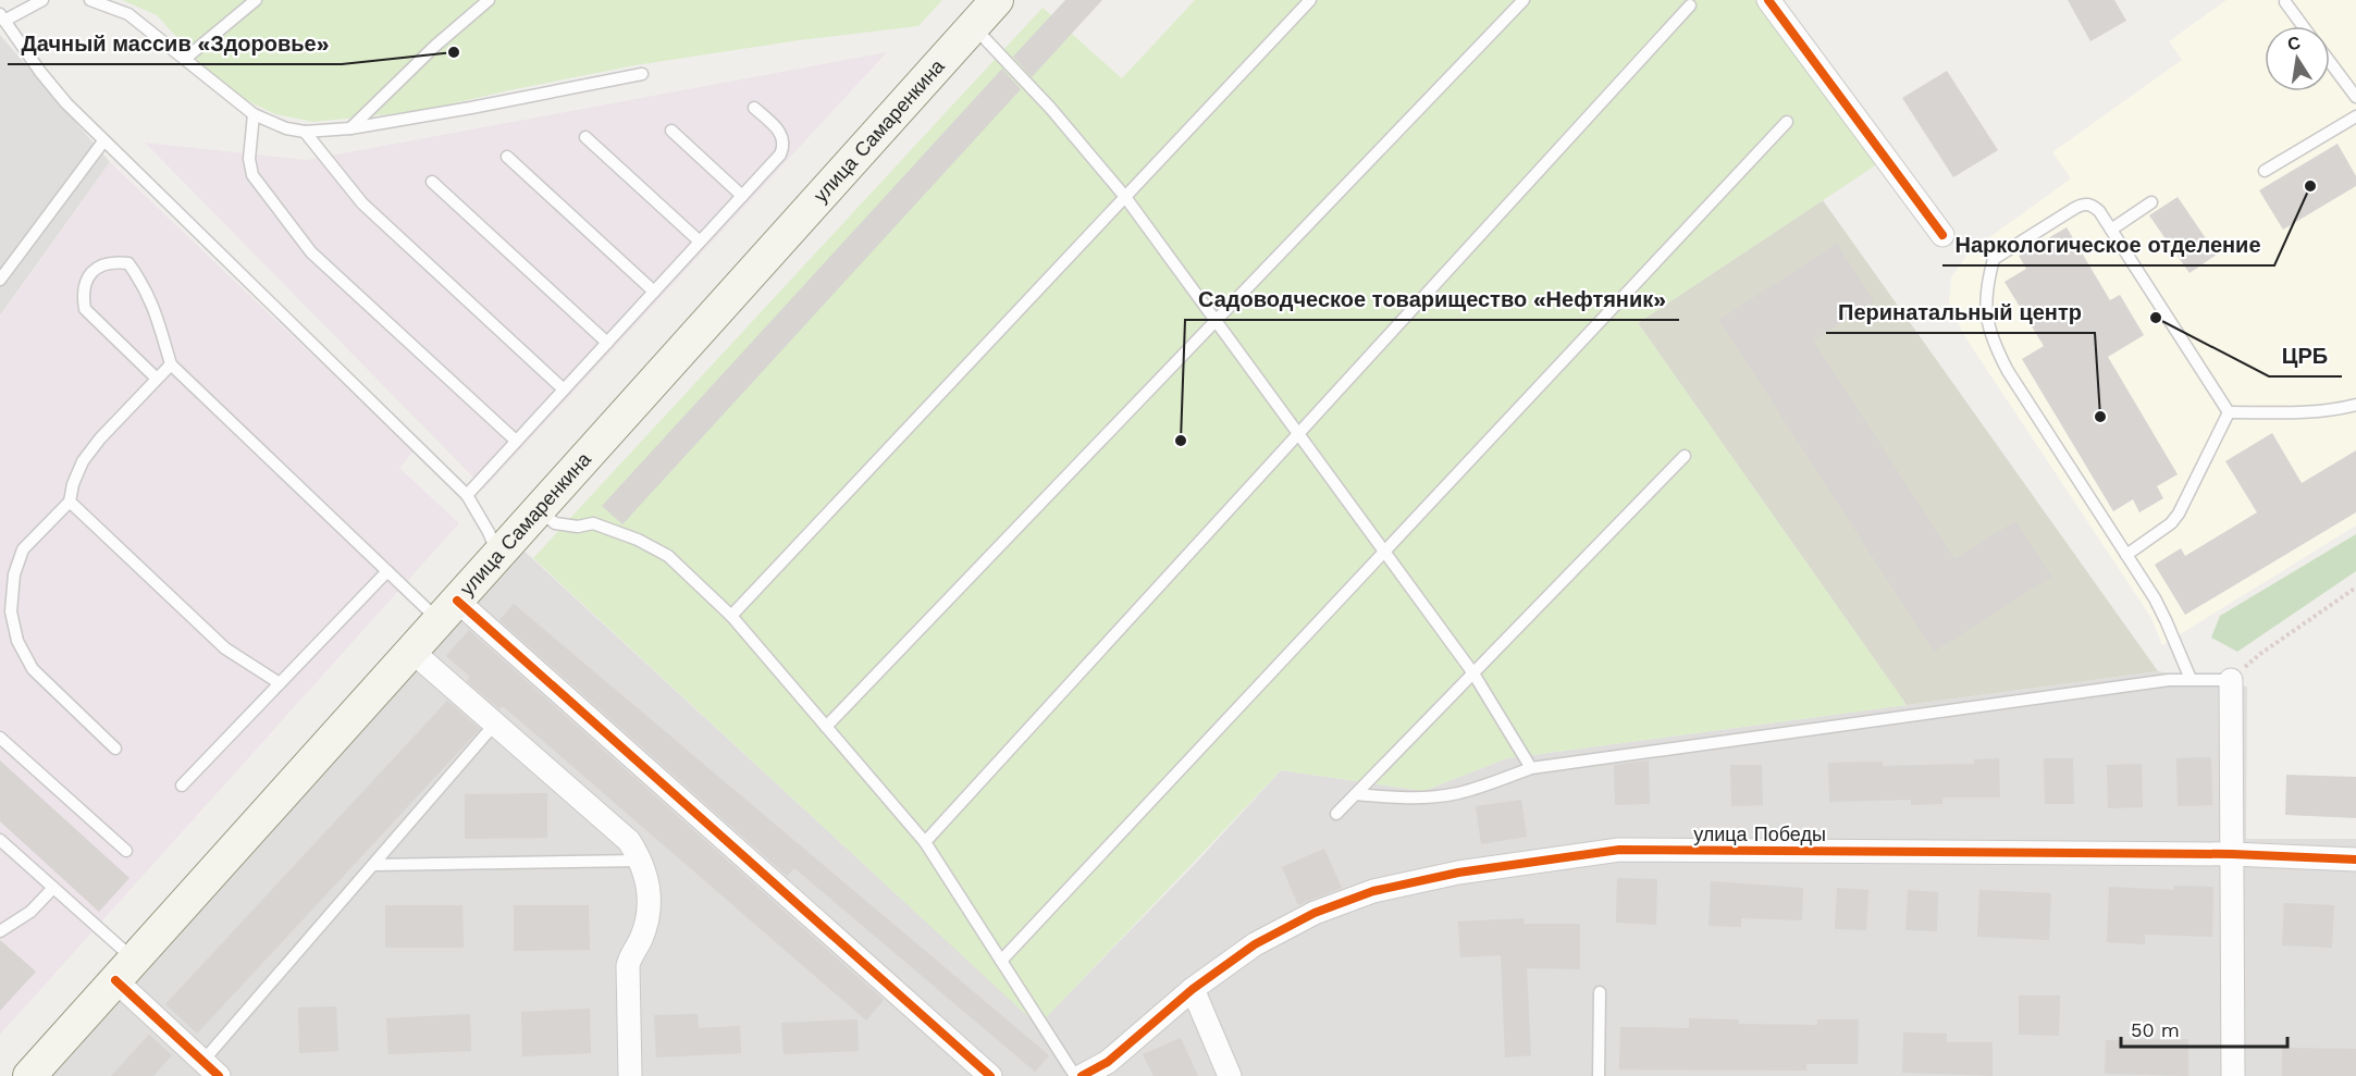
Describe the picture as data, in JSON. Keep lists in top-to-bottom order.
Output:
{
  "streets": {
    "main road": ["улица Самаренкина"],
    "street": ["улица Победы"]
  },
  "places": [
    "Дачный массив «Здоровье»",
    "Наркологическое отделение",
    "ЦРБ",
    "Перинатальный центр",
    "Садоводческое товарищество «Нефтяник»"
  ],
  "scale_bar": "50 m",
  "north": "top"
}
